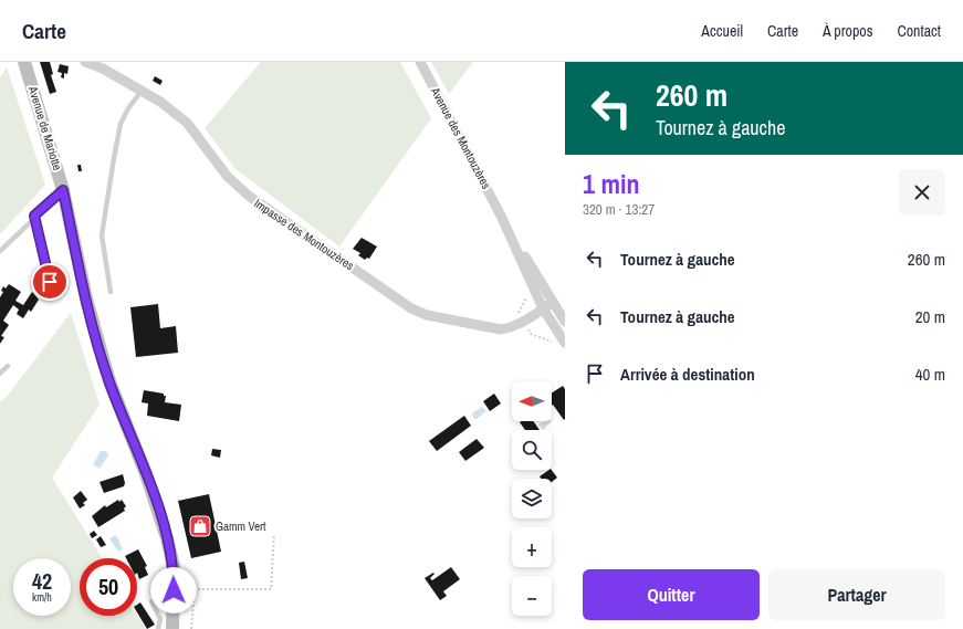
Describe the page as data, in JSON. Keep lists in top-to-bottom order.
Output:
{
  "streets": {
    "main road": ["Avenue de Mariotte"],
    "street": ["Avenue des Montouzères", "Impasse des Montouzères"]
  },
  "crossings": [
    ["Avenue des Montouzères", "Impasse des Montouzères"]
  ],
  "places": {
    "shop": ["Gamm Vert"]
  },
  "north": "left",
  "page": {
    "header": "Carte",
    "nav": [
      "Accueil",
      "Carte",
      "À propos",
      "Contact"
    ],
    "turn": ["260 m", "Tournez à gauche"],
    "heading": ["1 min", "320 m · 13:27"],
    "list": [
      {
        "name": "Tournez à gauche",
        "value": "260 m"
      },
      {
        "name": "Tournez à gauche",
        "value": "20 m"
      },
      {
        "name": "Arrivée à destination",
        "value": "40 m"
      }
    ],
    "map_buttons": ["+", "−"],
    "speed": "42 km/h",
    "limit": "50",
    "buttons": ["Quitter", "Partager"]
  }
}
